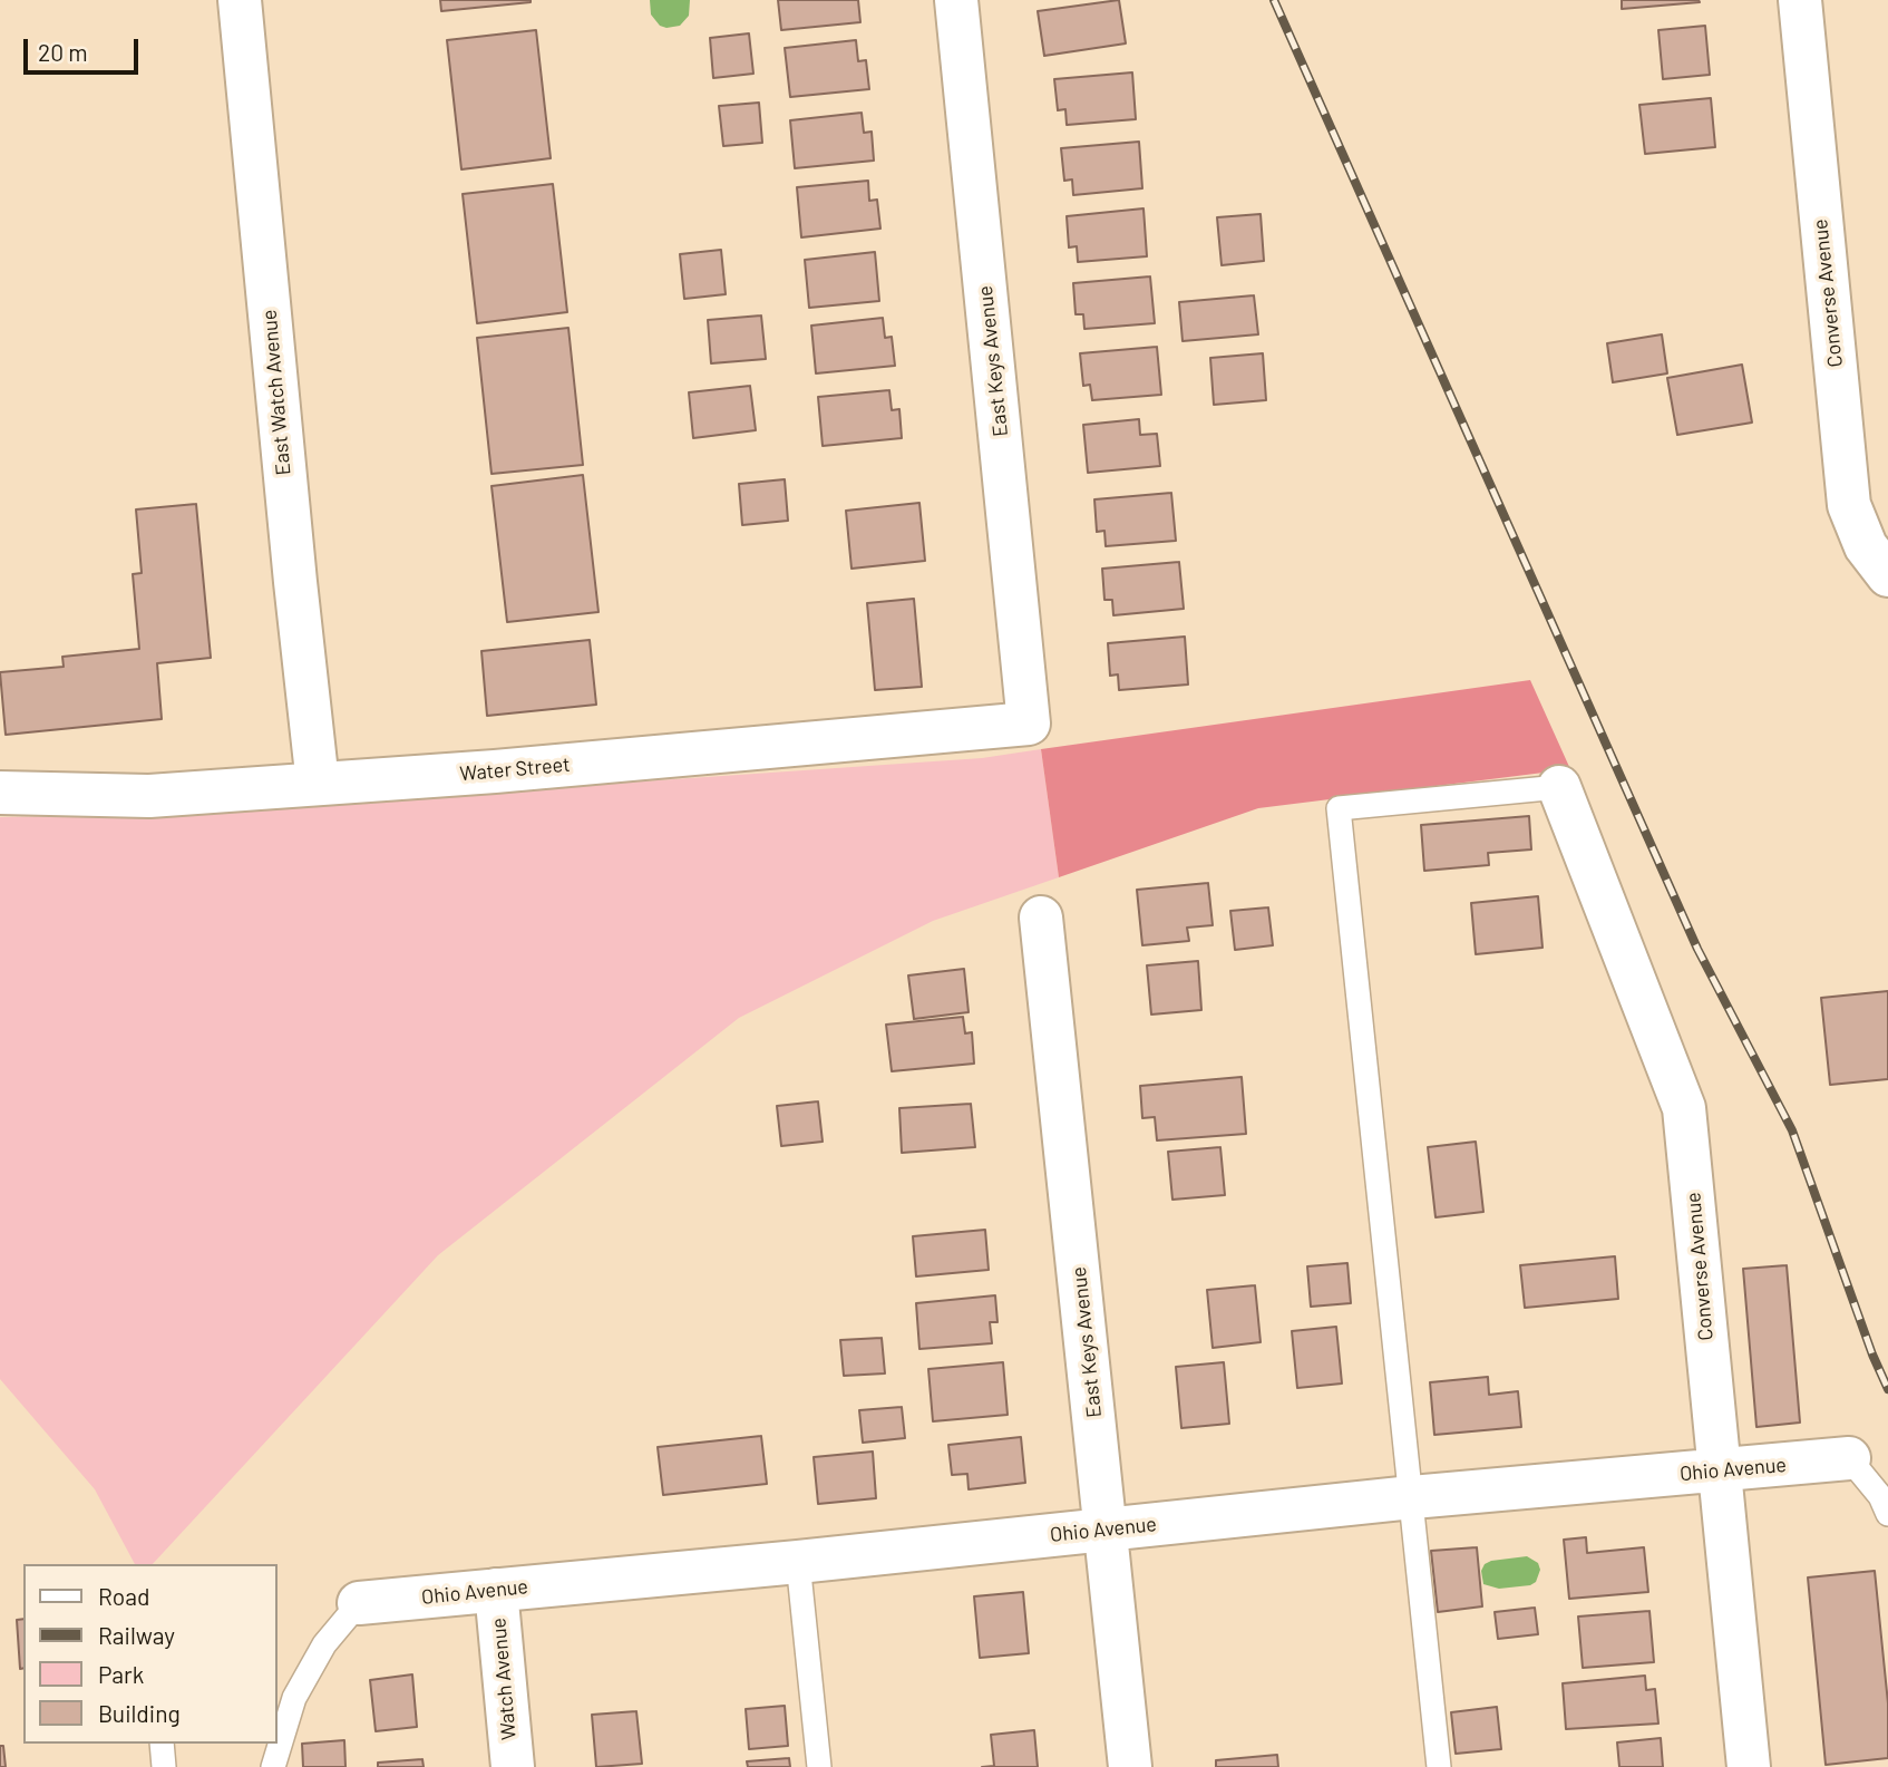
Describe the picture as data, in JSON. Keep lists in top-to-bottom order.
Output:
{
  "streets": {
    "street": [
      "Converse Avenue",
      "East Keys Avenue",
      "East Watch Avenue",
      "Water Street",
      "Ohio Avenue",
      "Watch Avenue"
    ]
  },
  "crossings": [
    ["Converse Avenue", "Ohio Avenue"],
    ["East Keys Avenue", "Water Street"],
    ["East Keys Avenue", "Ohio Avenue"],
    ["East Watch Avenue", "Water Street"],
    ["Ohio Avenue", "Watch Avenue"]
  ],
  "legend": [
    "Road",
    "Railway",
    "Park",
    "Building"
  ],
  "scale_bar": "20 m"
}
